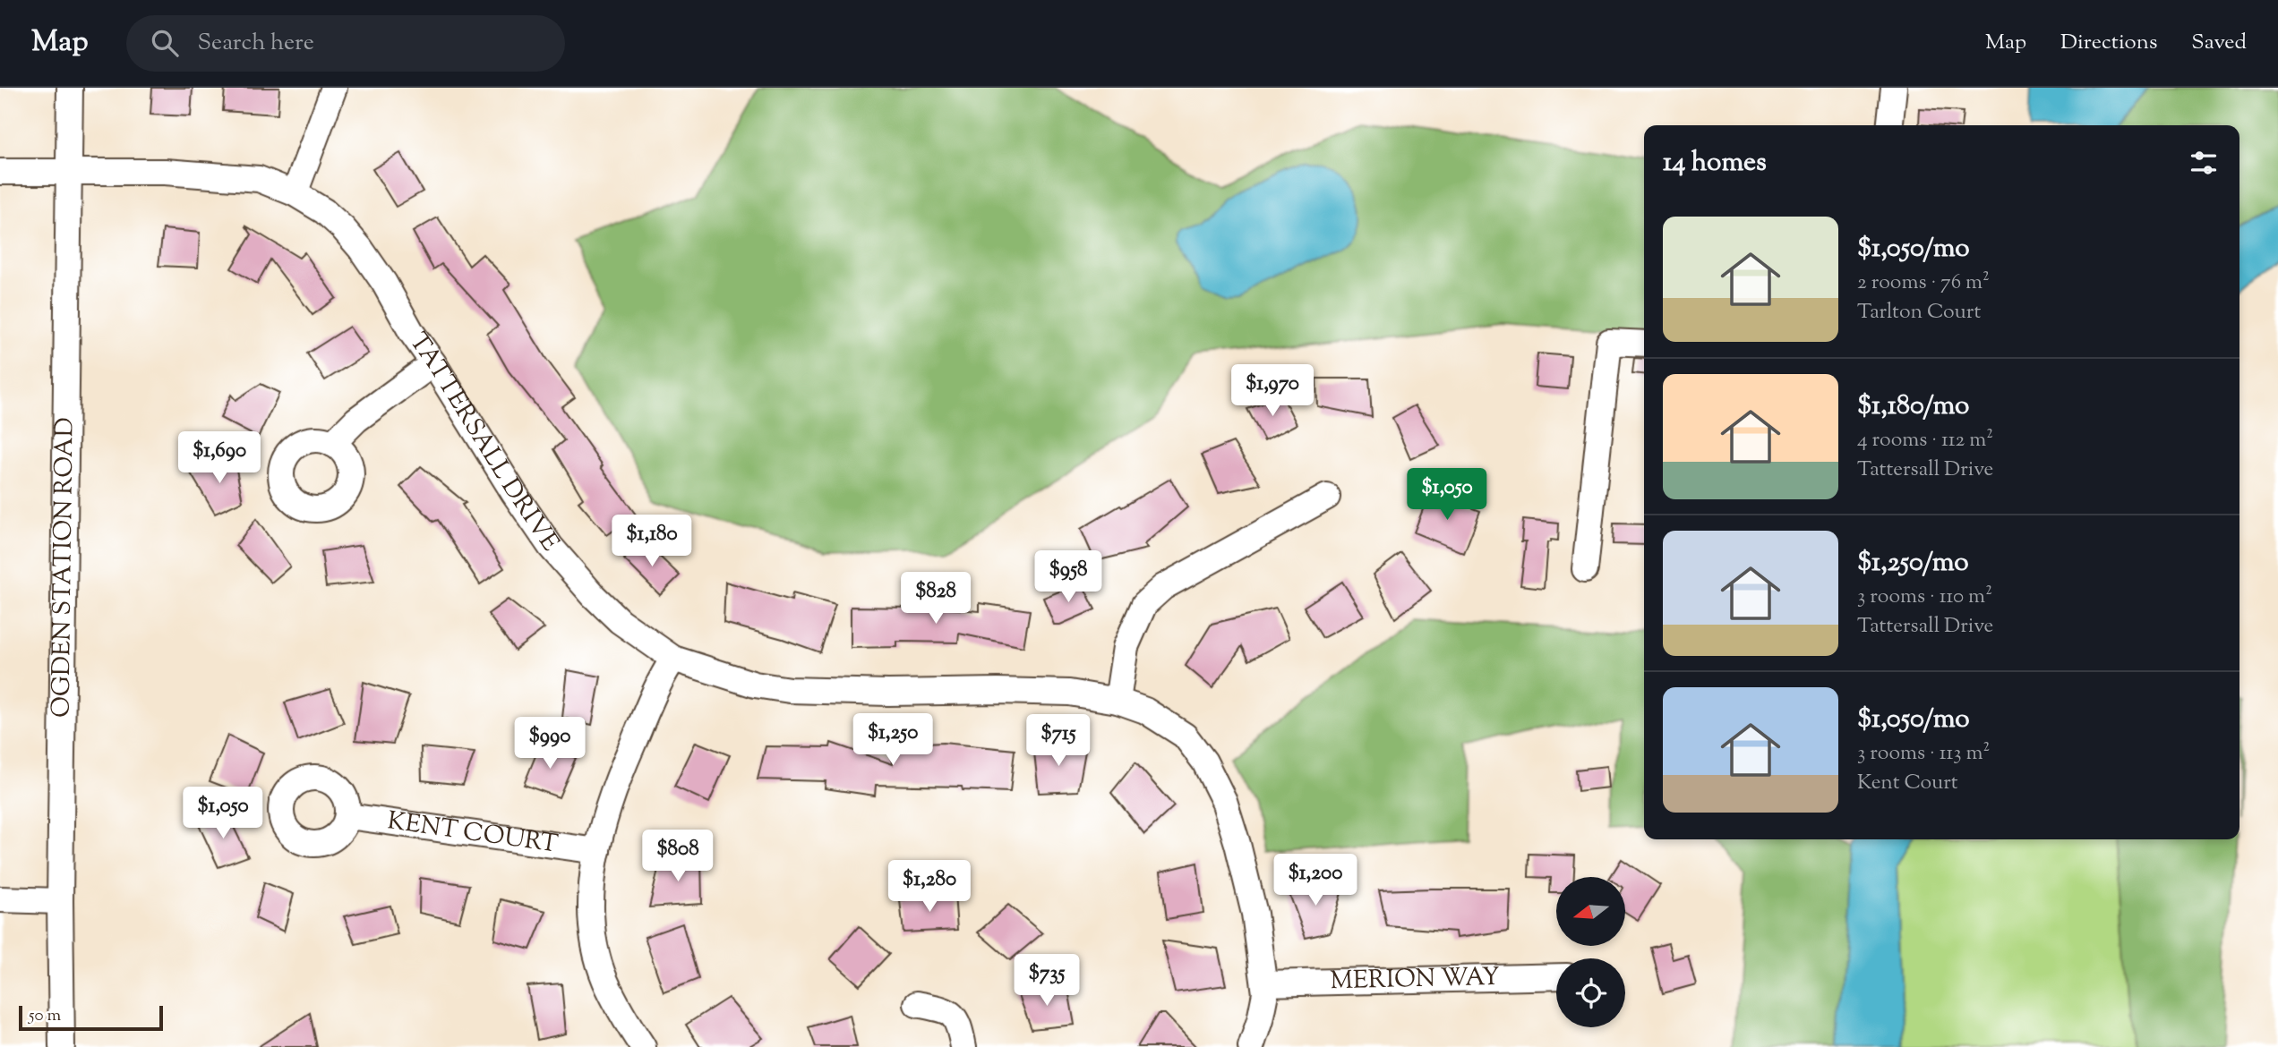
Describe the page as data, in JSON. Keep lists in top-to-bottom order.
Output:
{
  "streets": {
    "street": [
      "TATTERSALL DRIVE",
      "OGDEN STATION ROAD",
      "KENT COURT",
      "MERION WAY"
    ]
  },
  "crossings": [
    ["TATTERSALL DRIVE", "OGDEN STATION ROAD"],
    ["TATTERSALL DRIVE", "MERION WAY"]
  ],
  "scale_bar": "50 m",
  "north": "left",
  "page": {
    "header": "Map",
    "search": "Search here",
    "nav": ["Map", "Directions", "Saved"],
    "heading": "14 homes",
    "list": [
      {
        "name": "$1,050/mo",
        "note": "2 rooms · 76 m² · Tarlton Court"
      },
      {
        "name": "$1,180/mo",
        "note": "4 rooms · 112 m² · Tattersall Drive"
      },
      {
        "name": "$1,250/mo",
        "note": "3 rooms · 110 m² · Tattersall Drive"
      },
      {
        "name": "$1,050/mo",
        "note": "3 rooms · 113 m² · Kent Court"
      }
    ],
    "price": [
      "$1,970",
      "$1,690",
      "$1,050",
      "$1,180",
      "$958",
      "$828",
      "$1,250",
      "$715",
      "$990",
      "$1,050",
      "$808",
      "$1,200",
      "$1,280",
      "$735"
    ],
    "scale": "50 m"
  }
}
